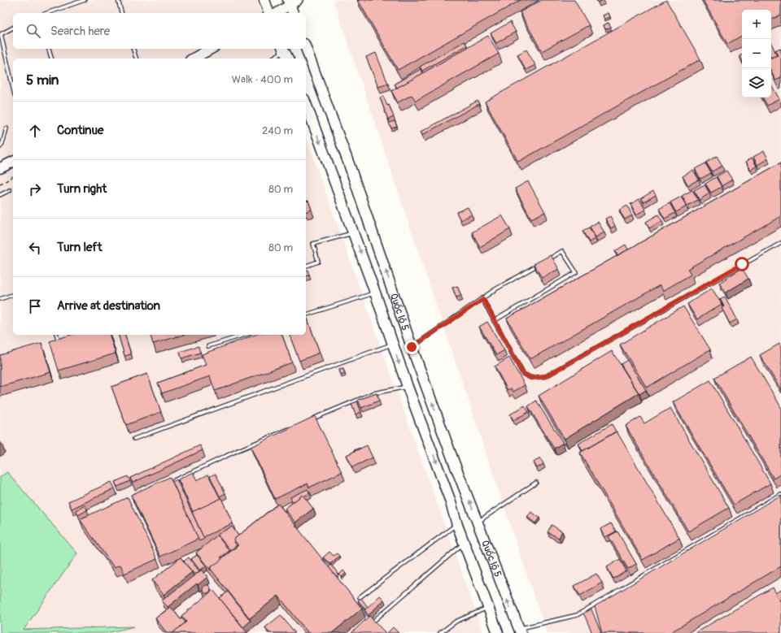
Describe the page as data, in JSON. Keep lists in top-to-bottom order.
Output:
{
  "streets": {
    "main road": ["Quốc lộ 5"]
  },
  "page": {
    "map_buttons": ["+", "−"],
    "search": "Search here",
    "heading": ["5 min", "Walk · 400 m"],
    "list": [
      ["Continue", "240 m"],
      ["Turn right", "80 m"],
      ["Turn left", "80 m"],
      "Arrive at destination"
    ]
  }
}
